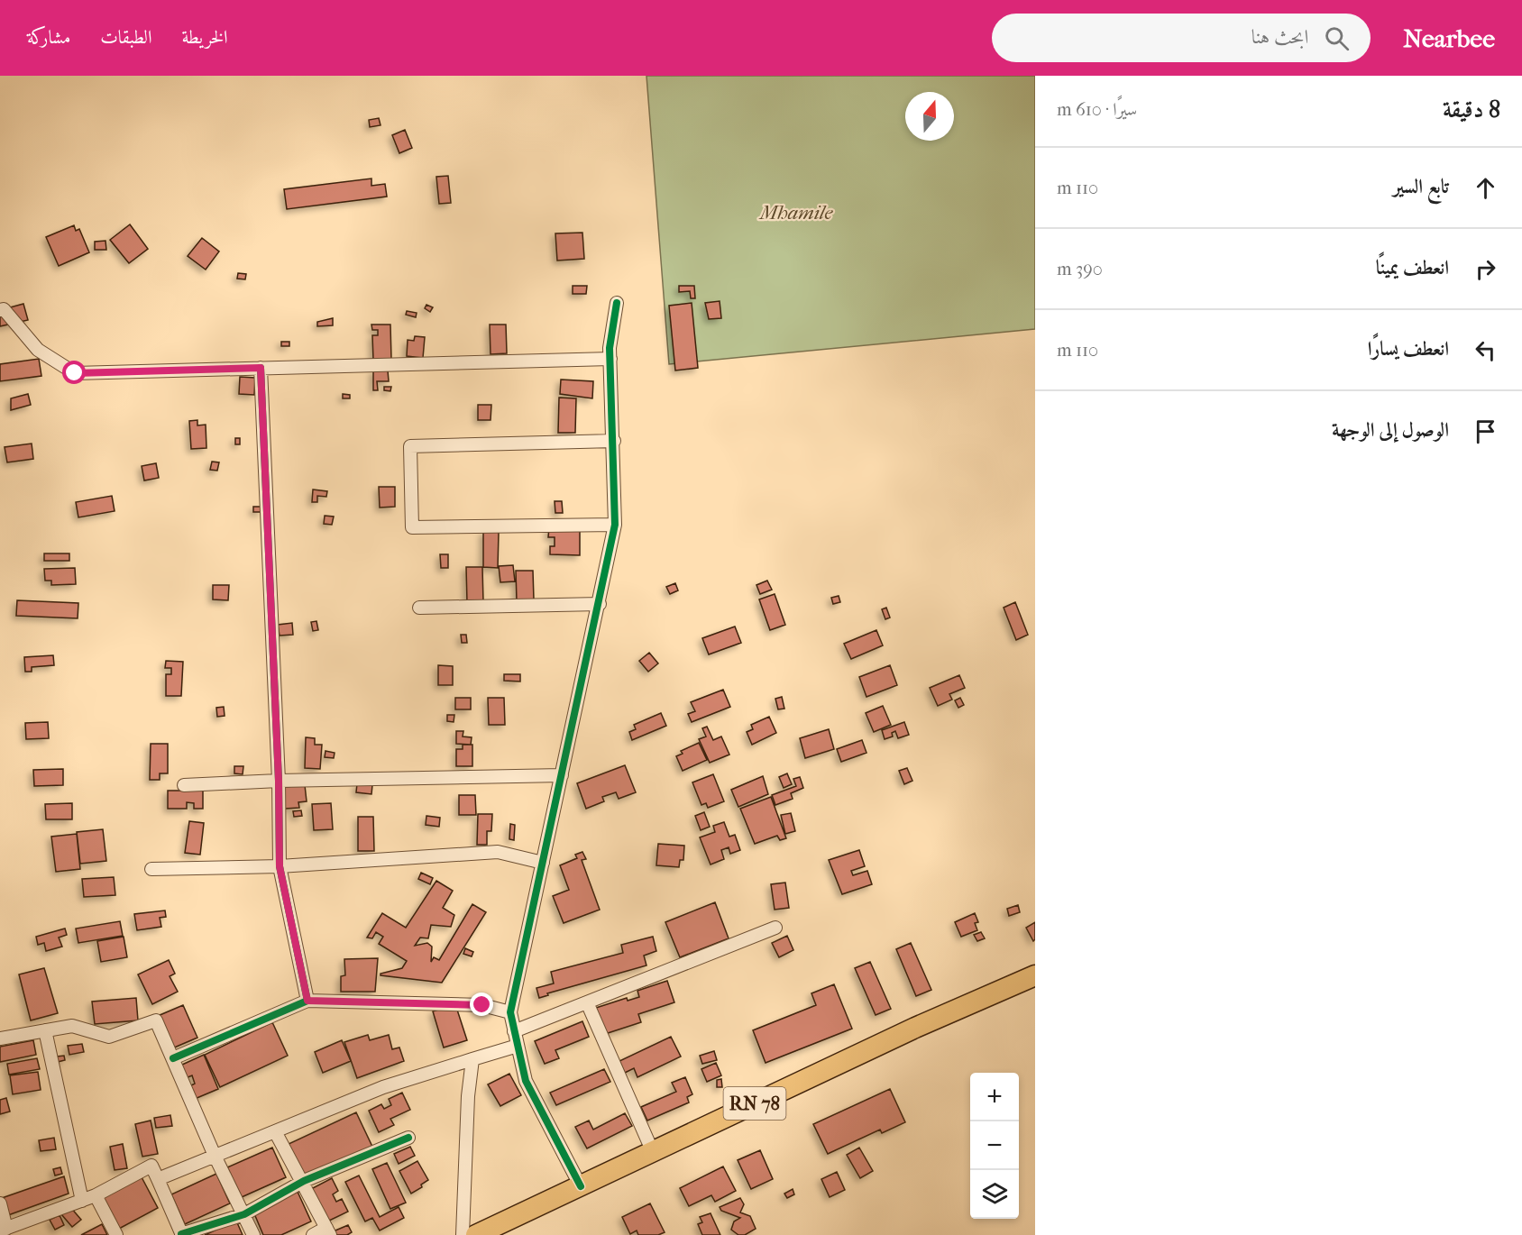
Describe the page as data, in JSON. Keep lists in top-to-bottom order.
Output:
{
  "streets": {
    "main road": ["RN 78"]
  },
  "parks": ["Mhamile"],
  "north": "top",
  "page": {
    "header": "Nearbee",
    "search": "ابحث هنا",
    "nav": ["الخريطة", "الطبقات", "مشاركة"],
    "heading": ["8 دقيقة", "سيرًا · 610 m"],
    "list": [
      ["تابع السير", "110 m"],
      ["انعطف يمينًا", "390 m"],
      ["انعطف يسارًا", "110 m"],
      "الوصول إلى الوجهة"
    ],
    "map_buttons": ["+", "−"]
  }
}
